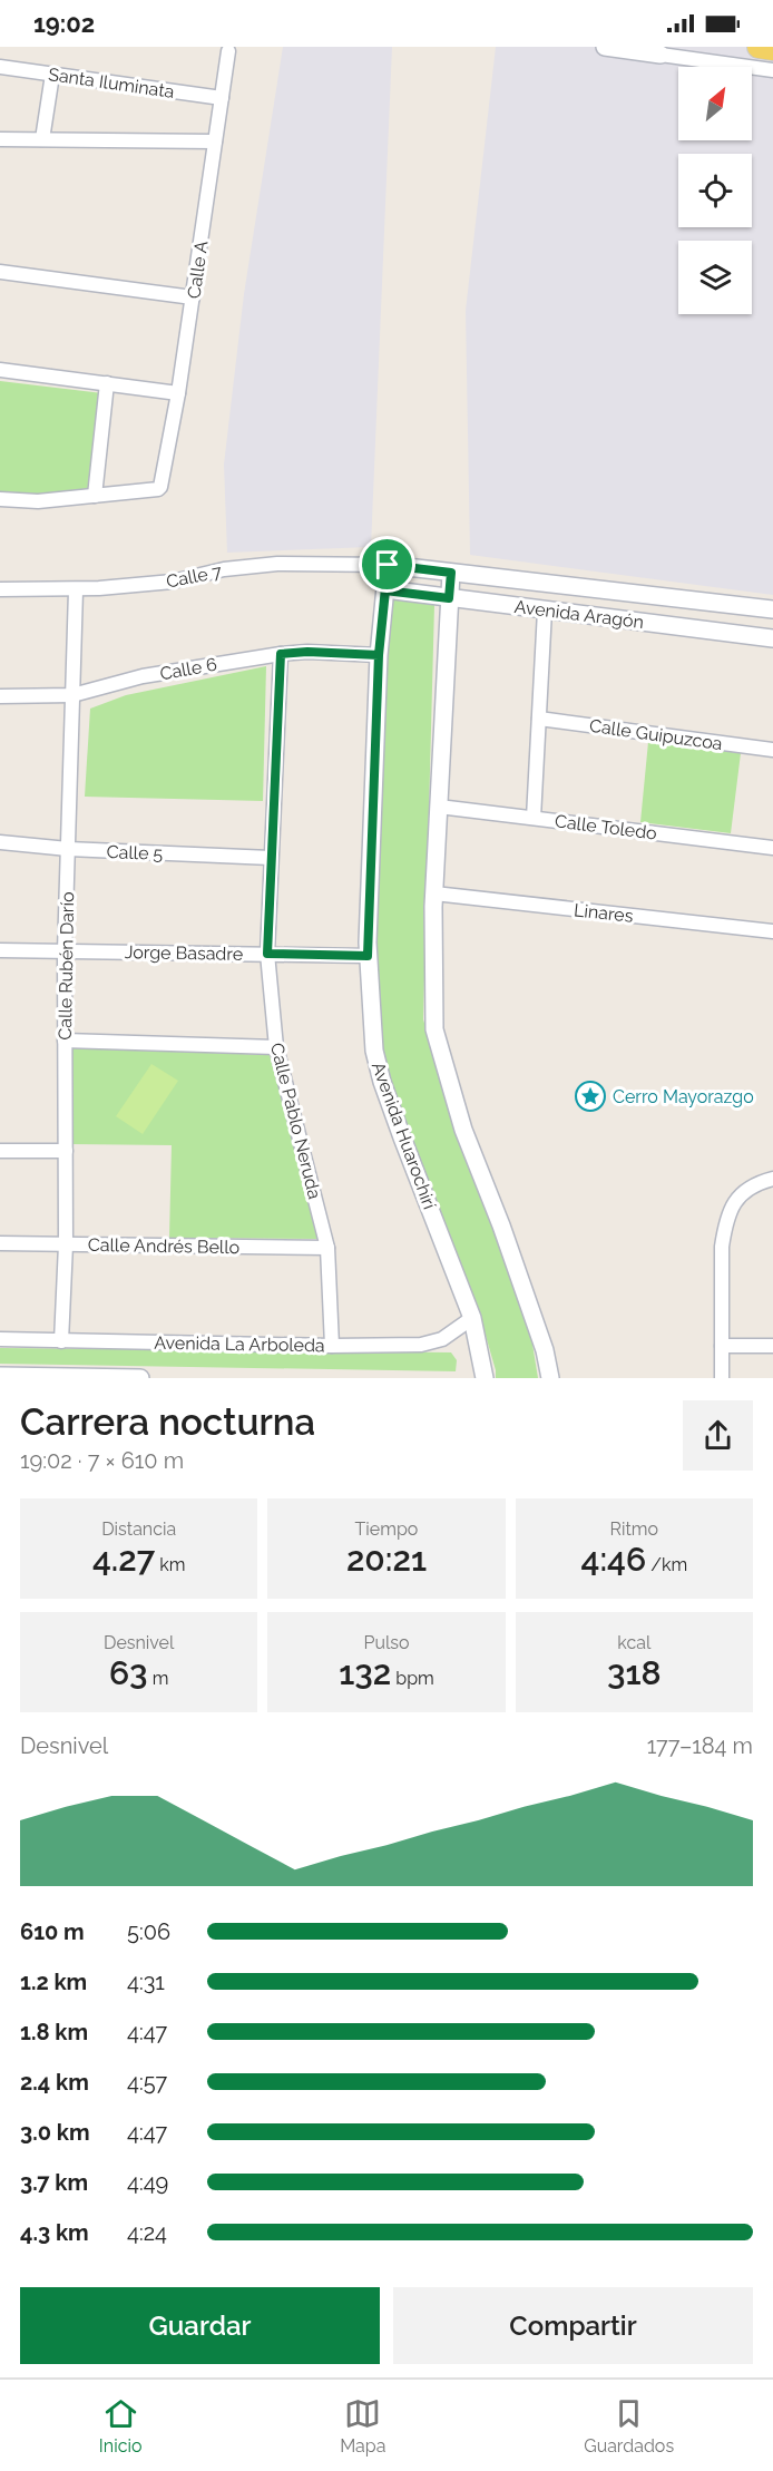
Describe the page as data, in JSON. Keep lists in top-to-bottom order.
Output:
{
  "streets": {
    "street": [
      "Santa Iluminata",
      "Calle A",
      "Calle 7",
      "Avenida Aragón",
      "Calle 6",
      "Calle Guipuzcoa",
      "Calle Toledo",
      "Calle 5",
      "Linares",
      "Jorge Basadre",
      "Calle Rubén Darío",
      "Calle Pablo Neruda",
      "Avenida Huarochirí",
      "Calle Andrés Bello",
      "Avenida La Arboleda"
    ]
  },
  "crossings": [
    ["Santa Iluminata", "Calle A"],
    ["Calle 7", "Avenida Aragón"],
    ["Calle 7", "Calle Rubén Darío"],
    ["Calle 7", "Avenida Huarochirí"],
    ["Avenida Aragón", "Avenida Huarochirí"],
    ["Calle 6", "Calle Rubén Darío"],
    ["Calle 6", "Calle Pablo Neruda"],
    ["Calle 6", "Avenida Huarochirí"],
    ["Calle 5", "Calle Rubén Darío"],
    ["Calle 5", "Calle Pablo Neruda"],
    ["Jorge Basadre", "Calle Rubén Darío"],
    ["Jorge Basadre", "Calle Pablo Neruda"],
    ["Jorge Basadre", "Avenida Huarochirí"],
    ["Calle Rubén Darío", "Calle Andrés Bello"],
    ["Calle Rubén Darío", "Avenida La Arboleda"],
    ["Calle Pablo Neruda", "Calle Andrés Bello"],
    ["Calle Pablo Neruda", "Avenida La Arboleda"],
    ["Avenida Huarochirí", "Avenida La Arboleda"]
  ],
  "places": {
    "place": ["Cerro Mayorazgo"]
  },
  "north": "top right",
  "page": {
    "status": "19:02",
    "heading": ["Carrera nocturna", "19:02 · 7 × 610 m"],
    "stats": [
      ["Distancia", "4.27 km"],
      ["Tiempo", "20:21"],
      ["Ritmo", "4:46 /km"],
      ["Desnivel", "63 m"],
      ["Pulso", "132 bpm"],
      ["kcal", "318"]
    ],
    "chart": ["Desnivel", "177–184 m"],
    "list": [
      {
        "name": "610 m",
        "note": "5:06"
      },
      {
        "name": "1.2 km",
        "note": "4:31"
      },
      {
        "name": "1.8 km",
        "note": "4:47"
      },
      {
        "name": "2.4 km",
        "note": "4:57"
      },
      {
        "name": "3.0 km",
        "note": "4:47"
      },
      {
        "name": "3.7 km",
        "note": "4:49"
      },
      {
        "name": "4.3 km",
        "note": "4:24"
      }
    ],
    "buttons": ["Guardar", "Compartir"],
    "tabs": ["Inicio", "Mapa", "Guardados"]
  }
}
